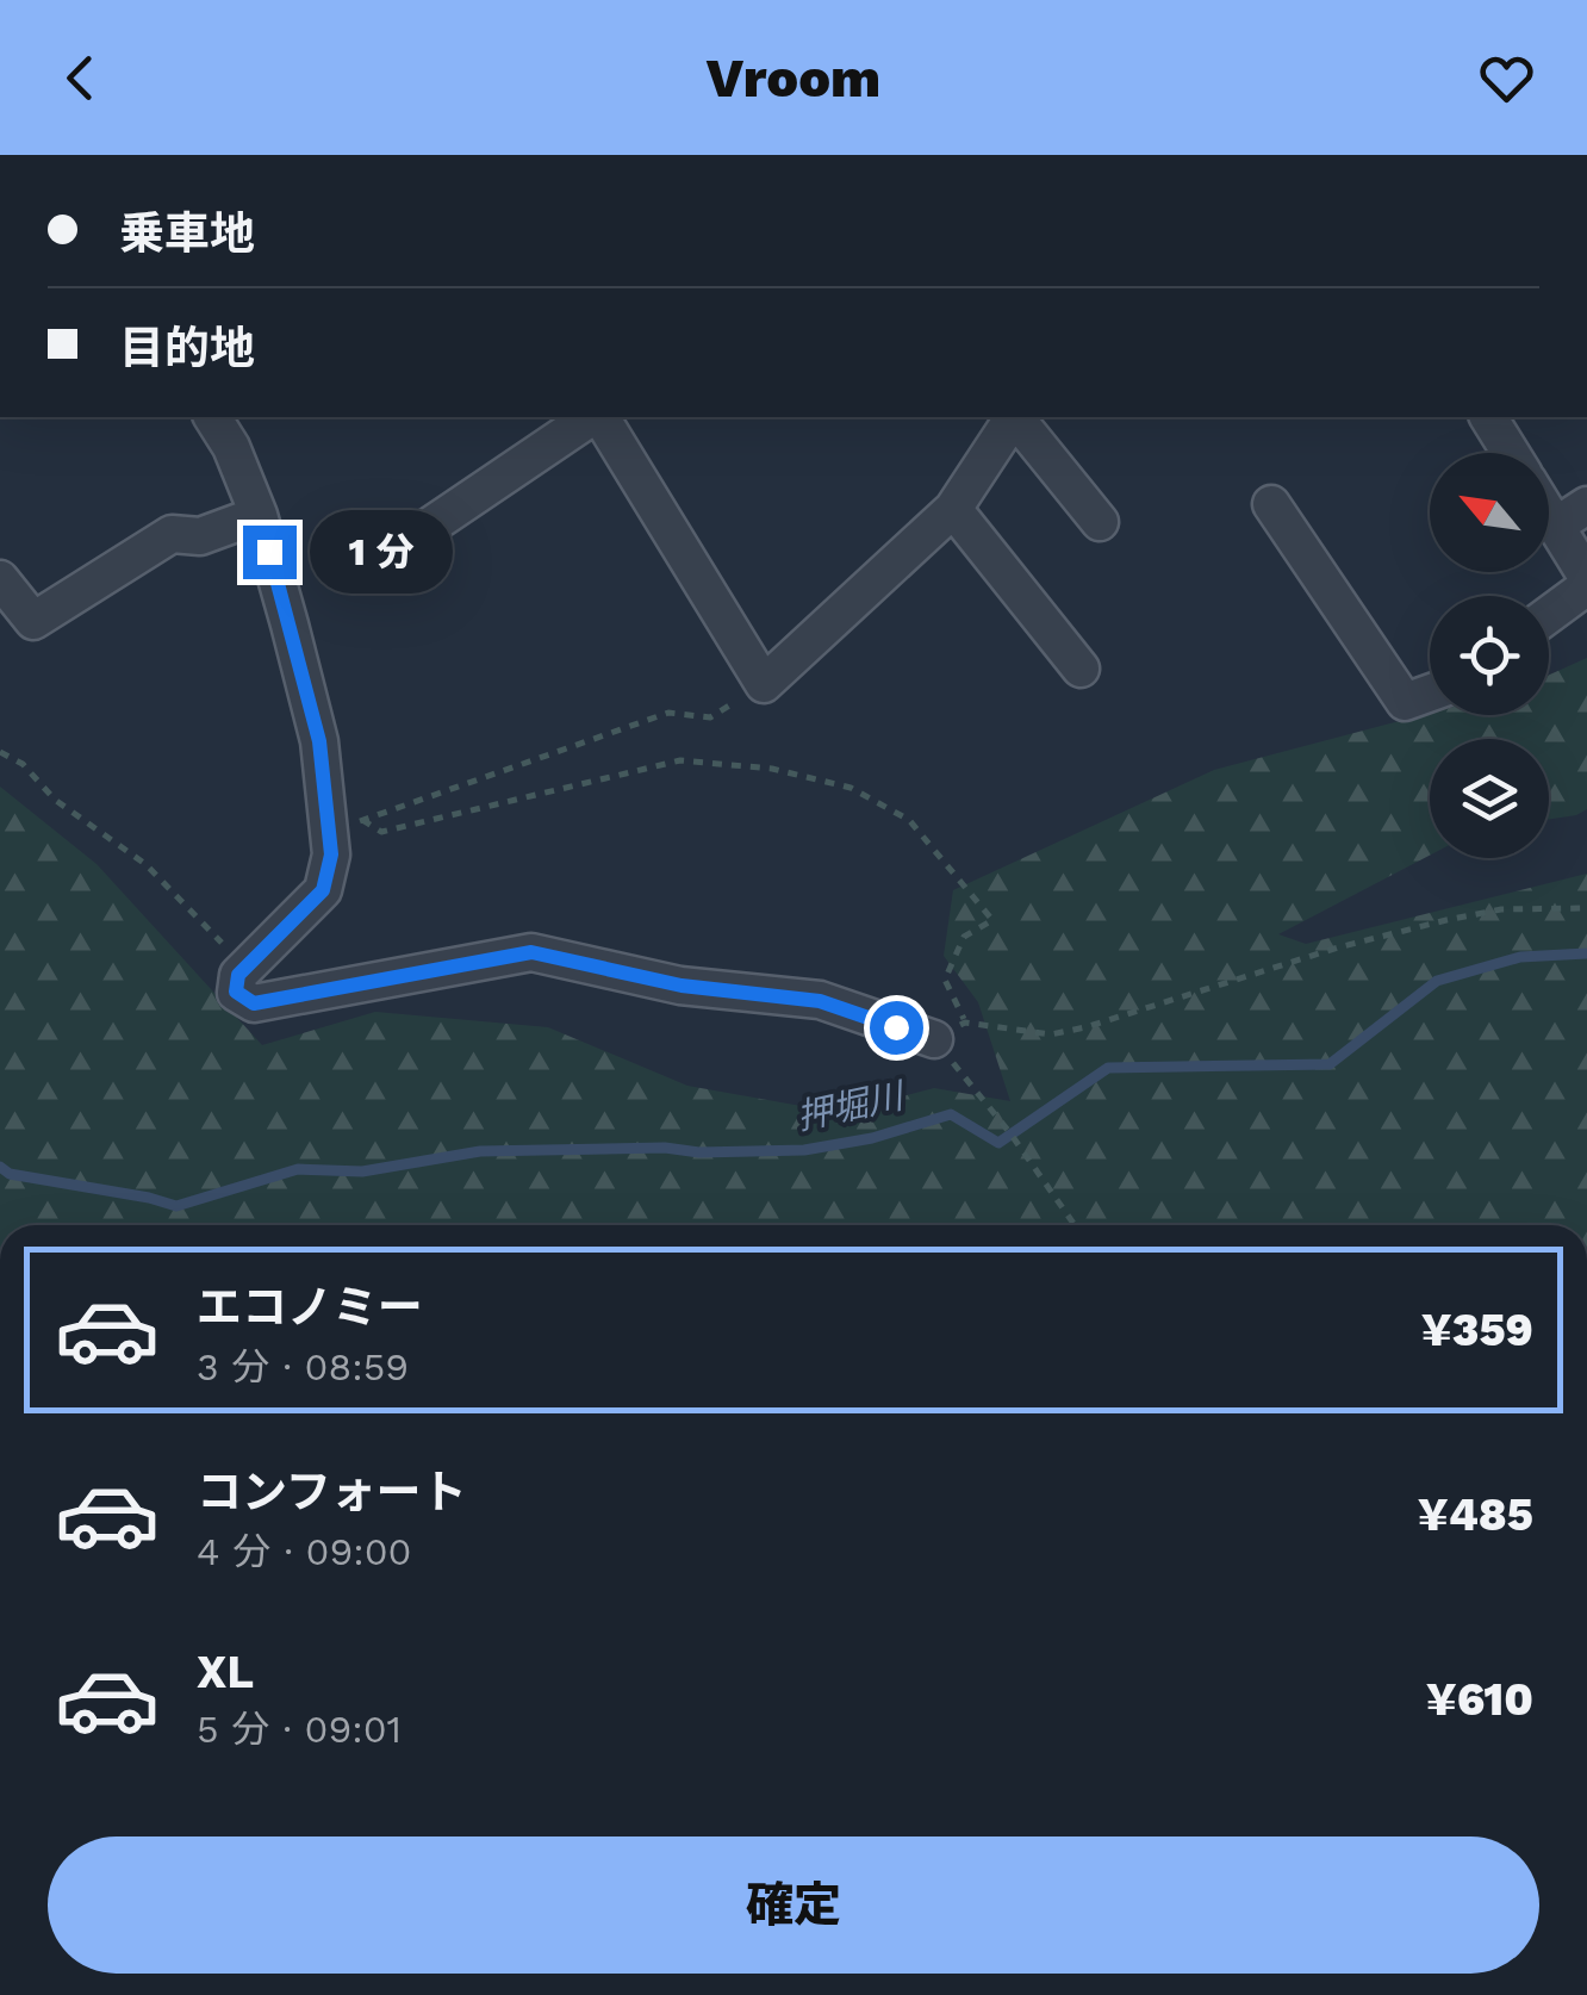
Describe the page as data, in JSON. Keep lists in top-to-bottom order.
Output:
{
  "water": ["押堀川"],
  "north": "top left",
  "page": {
    "header": "Vroom",
    "banner": ["乗車地", "目的地"],
    "bubble": "1 分",
    "list": [
      {
        "name": "エコノミー",
        "note": "3 分 · 08:59",
        "value": "¥359"
      },
      {
        "name": "コンフォート",
        "note": "4 分 · 09:00",
        "value": "¥485"
      },
      {
        "name": "XL",
        "note": "5 分 · 09:01",
        "value": "¥610"
      }
    ],
    "buttons": "確定"
  }
}
